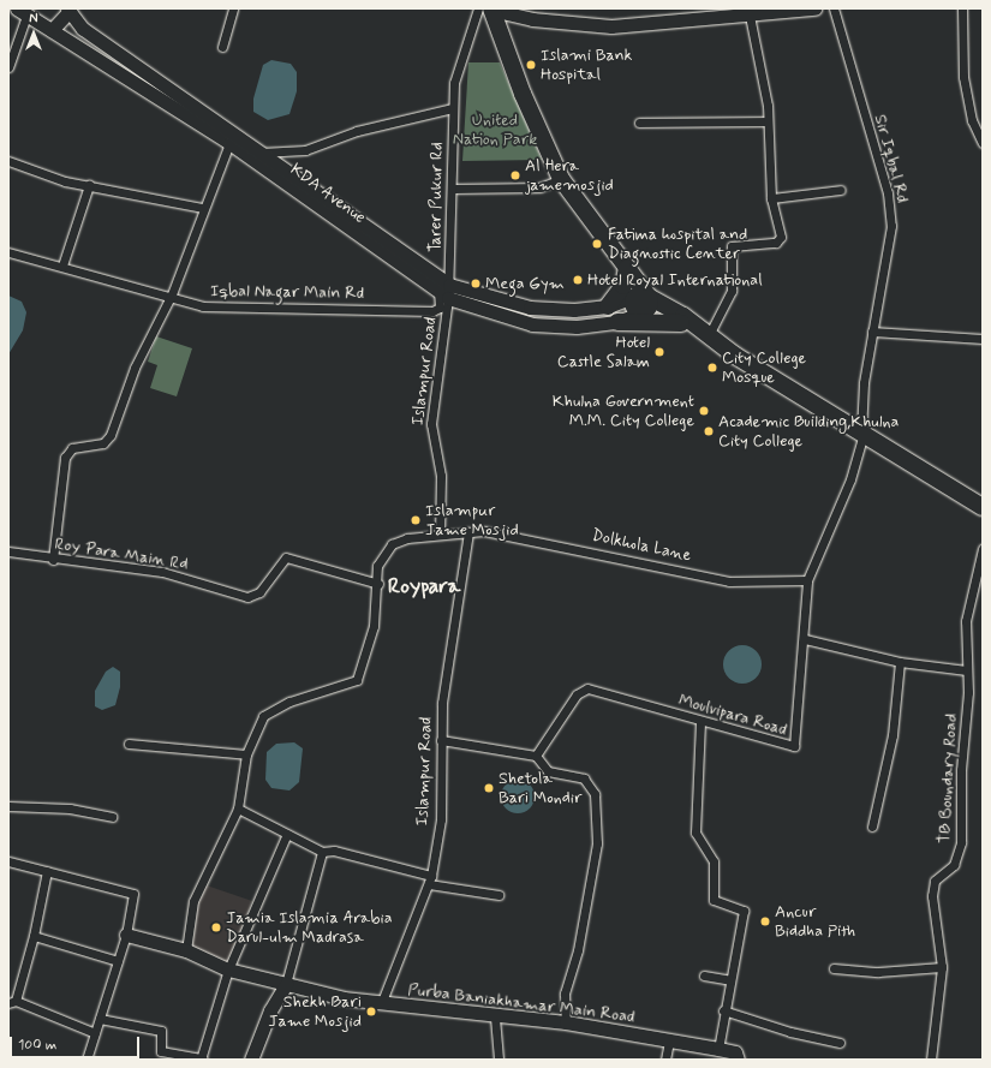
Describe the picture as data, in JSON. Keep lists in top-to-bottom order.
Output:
{
  "streets": {
    "main road": ["KDA Avenue", "Purba Baniakhamar Main Road"],
    "street": [
      "Sir Iqbal Rd",
      "Tarer Pukur Rd",
      "Iqbal Nagar Main Rd",
      "Islampur Road",
      "Dolkhola Lane",
      "Roy Para Main Rd",
      "Moulvipara Road",
      "TB Boundary Road"
    ]
  },
  "crossings": [
    ["Sir Iqbal Rd", "Moulvipara Road"],
    ["KDA Avenue", "Tarer Pukur Rd"],
    ["KDA Avenue", "Iqbal Nagar Main Rd"],
    ["KDA Avenue", "Islampur Road"],
    ["Tarer Pukur Rd", "Iqbal Nagar Main Rd"],
    ["Tarer Pukur Rd", "Islampur Road"],
    ["Iqbal Nagar Main Rd", "Islampur Road"],
    ["Islampur Road", "Dolkhola Lane"],
    ["Islampur Road", "Purba Baniakhamar Main Road"],
    ["Dolkhola Lane", "Roy Para Main Rd"],
    ["Dolkhola Lane", "Moulvipara Road"]
  ],
  "districts": ["Roypara"],
  "parks": ["United Nation Park"],
  "places": [
    "Islami Bank Hospital",
    "Al Hera jamemosjid",
    "Fatima hospital and Diagnostic Center",
    "Hotel Royal International",
    "Mega Gym",
    "Hotel Castle Salam",
    "City College Mosque",
    "Khulna Government M.M. City College",
    "Academic Building,Khulna City College",
    "Islampur Jame Mosjid",
    "Shetola Bari Mondir",
    "Ancur Biddha Pith",
    "Jamia Islamia Arabia Darul-ulm Madrasa",
    "Shekh Bari Jame Mosjid"
  ],
  "scale_bar": "100 m",
  "north": "top"
}
